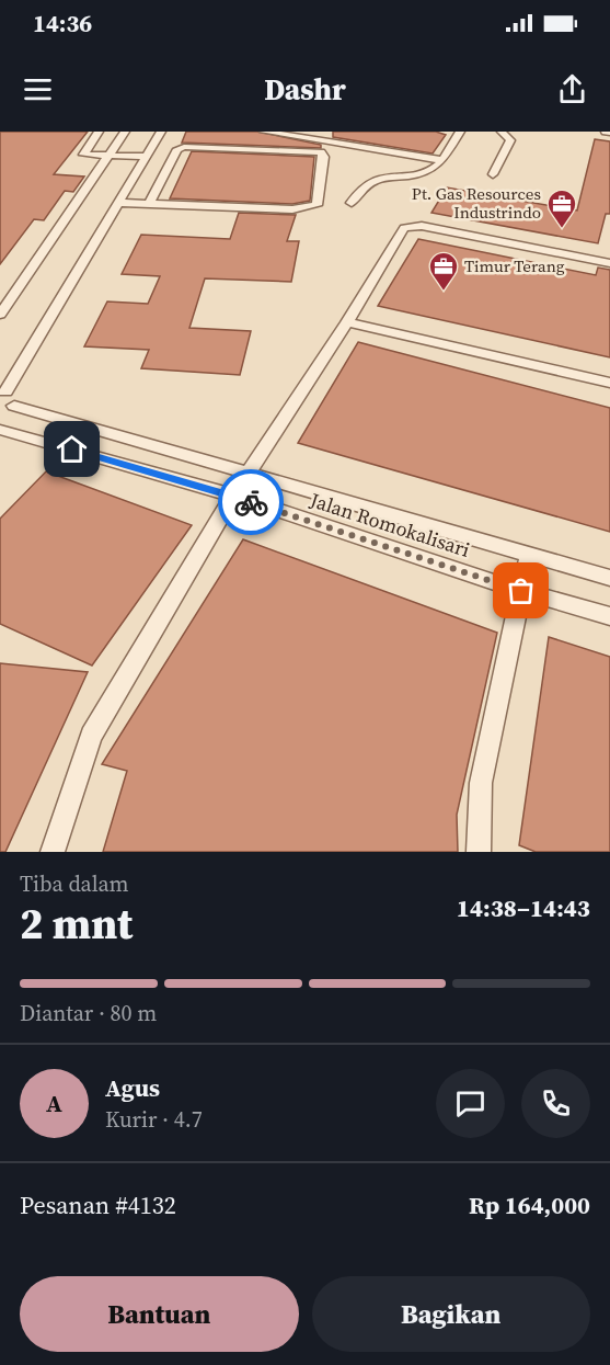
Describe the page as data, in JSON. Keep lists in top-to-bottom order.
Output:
{
  "streets": {
    "lane": ["Jalan Romokalisari"]
  },
  "places": {
    "office": ["Pt. Gas Resources Industrindo", "Timur Terang"]
  },
  "page": {
    "status": "14:36",
    "header": "Dashr",
    "heading": ["2 mnt", "Tiba dalam", "14:38–14:43"],
    "panel": [
      "Agus",
      "Kurir · 4.7",
      "Pesanan #4132",
      "Rp 164,000"
    ],
    "bar": "Diantar · 80 m",
    "round": "A",
    "buttons": ["Bantuan", "Bagikan"]
  }
}
